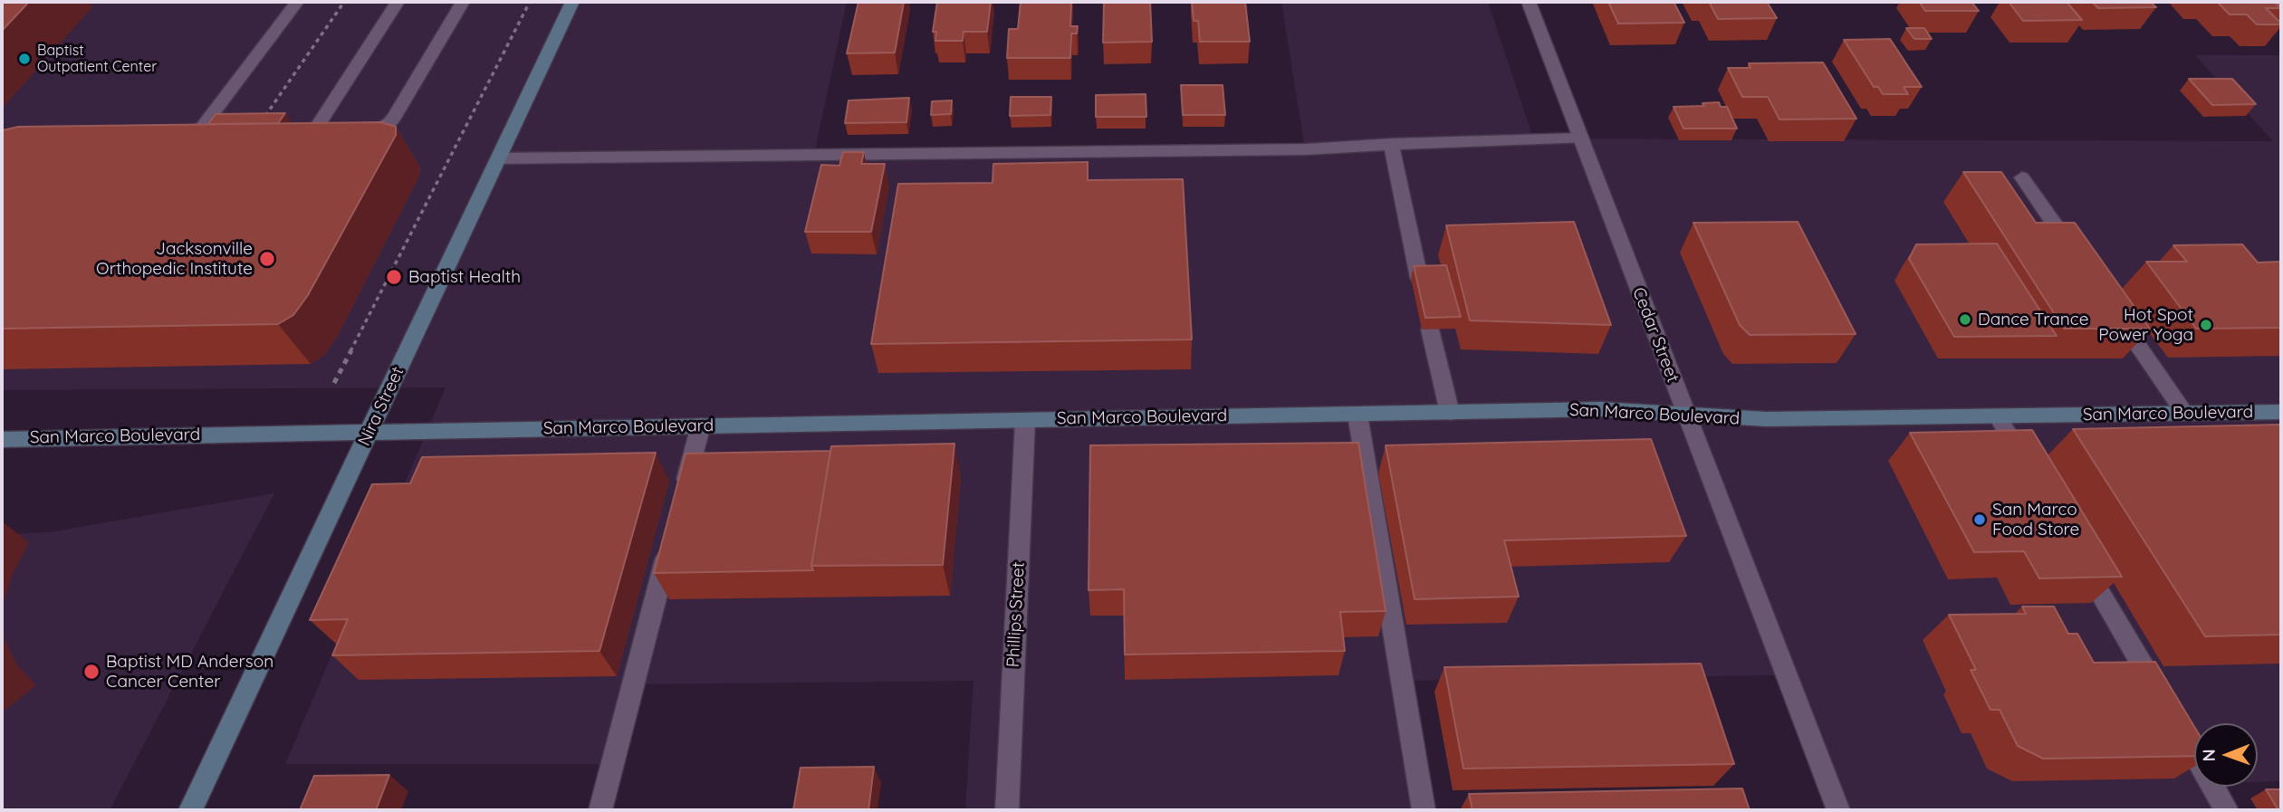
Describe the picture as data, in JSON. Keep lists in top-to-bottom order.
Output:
{
  "streets": {
    "main road": ["Nira Street", "San Marco Boulevard"],
    "street": ["Cedar Street", "Phillips Street"]
  },
  "crossings": [
    ["Cedar Street", "San Marco Boulevard"],
    ["Nira Street", "San Marco Boulevard"],
    ["San Marco Boulevard", "Phillips Street"]
  ],
  "places": [
    "Baptist Outpatient Center",
    "Jacksonville Orthopedic Institute",
    "Baptist Health",
    "Dance Trance",
    "Hot Spot Power Yoga",
    "San Marco Food Store",
    "Baptist MD Anderson Cancer Center"
  ],
  "north": "left"
}
